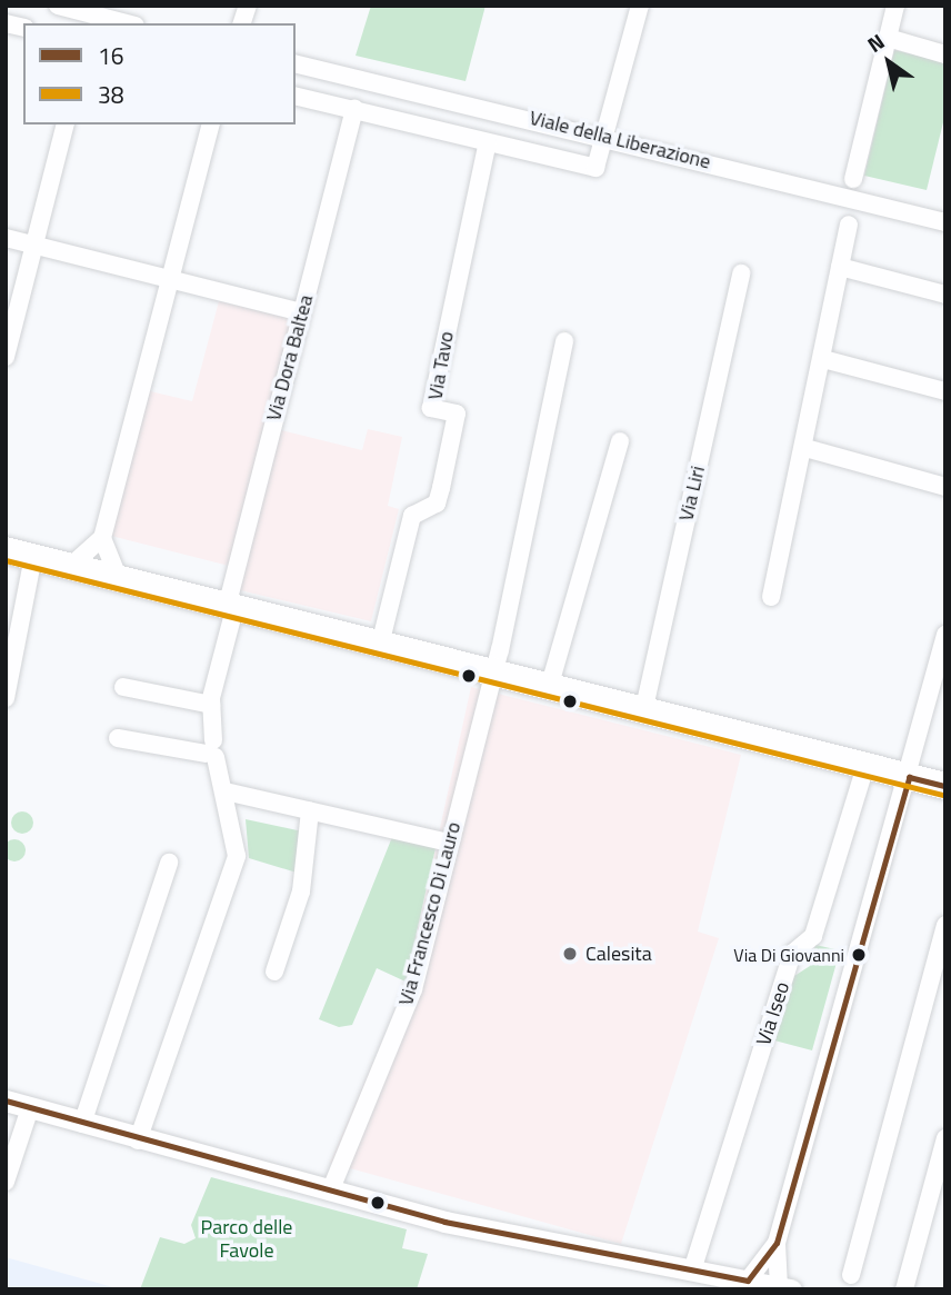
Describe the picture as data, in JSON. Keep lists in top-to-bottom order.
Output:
{
  "streets": {
    "street": [
      "Viale della Liberazione",
      "Via Dora Baltea",
      "Via Tavo",
      "Via Liri",
      "Via Francesco Di Lauro",
      "Via Iseo"
    ]
  },
  "parks": ["Parco delle Favole"],
  "places": ["Calesita", "Via Di Giovanni"],
  "lines": ["transit line 38", "transit line 16"],
  "legend": ["16", "38"],
  "north": "top left"
}
